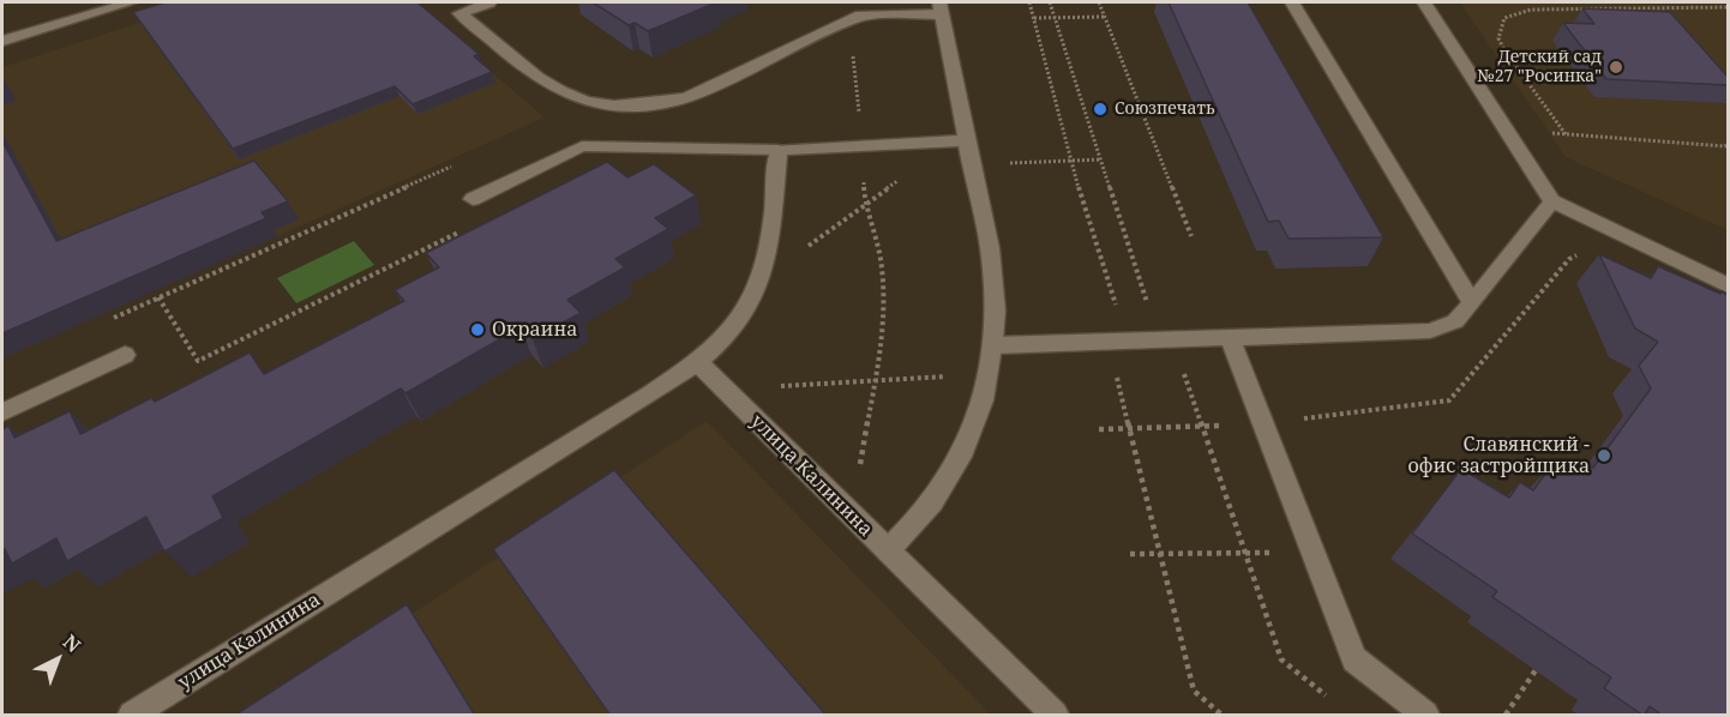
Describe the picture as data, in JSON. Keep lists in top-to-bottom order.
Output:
{
  "streets": {
    "street": ["улица Калинина"]
  },
  "places": [
    "Детский сад №27 \"Росинка\"",
    "Союзпечать",
    "Окраина",
    "Славянский - офис застройщика"
  ],
  "north": "top right"
}
